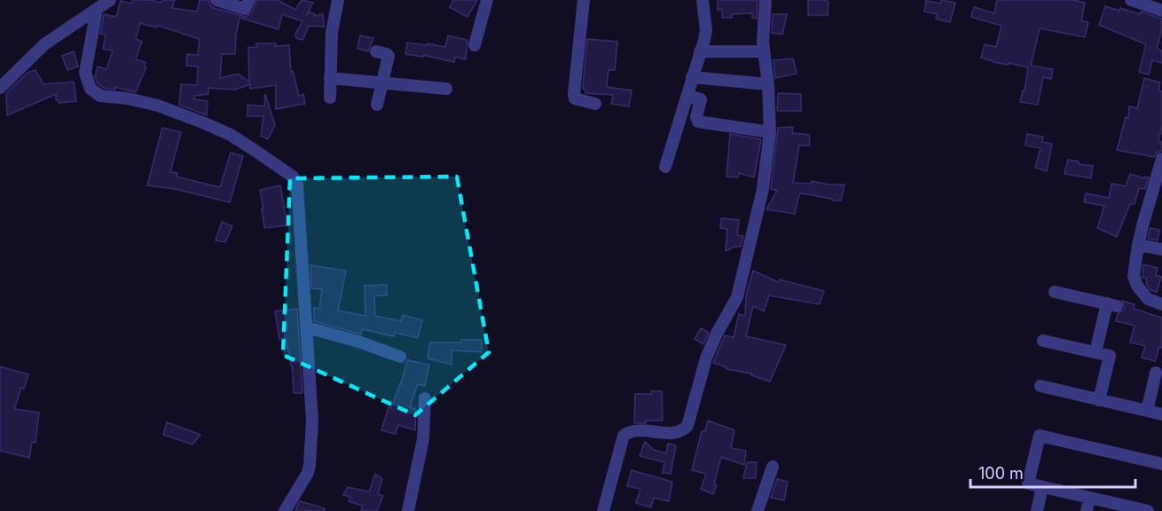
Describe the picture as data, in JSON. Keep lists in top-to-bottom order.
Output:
{
  "scale_bar": "100 m"
}
